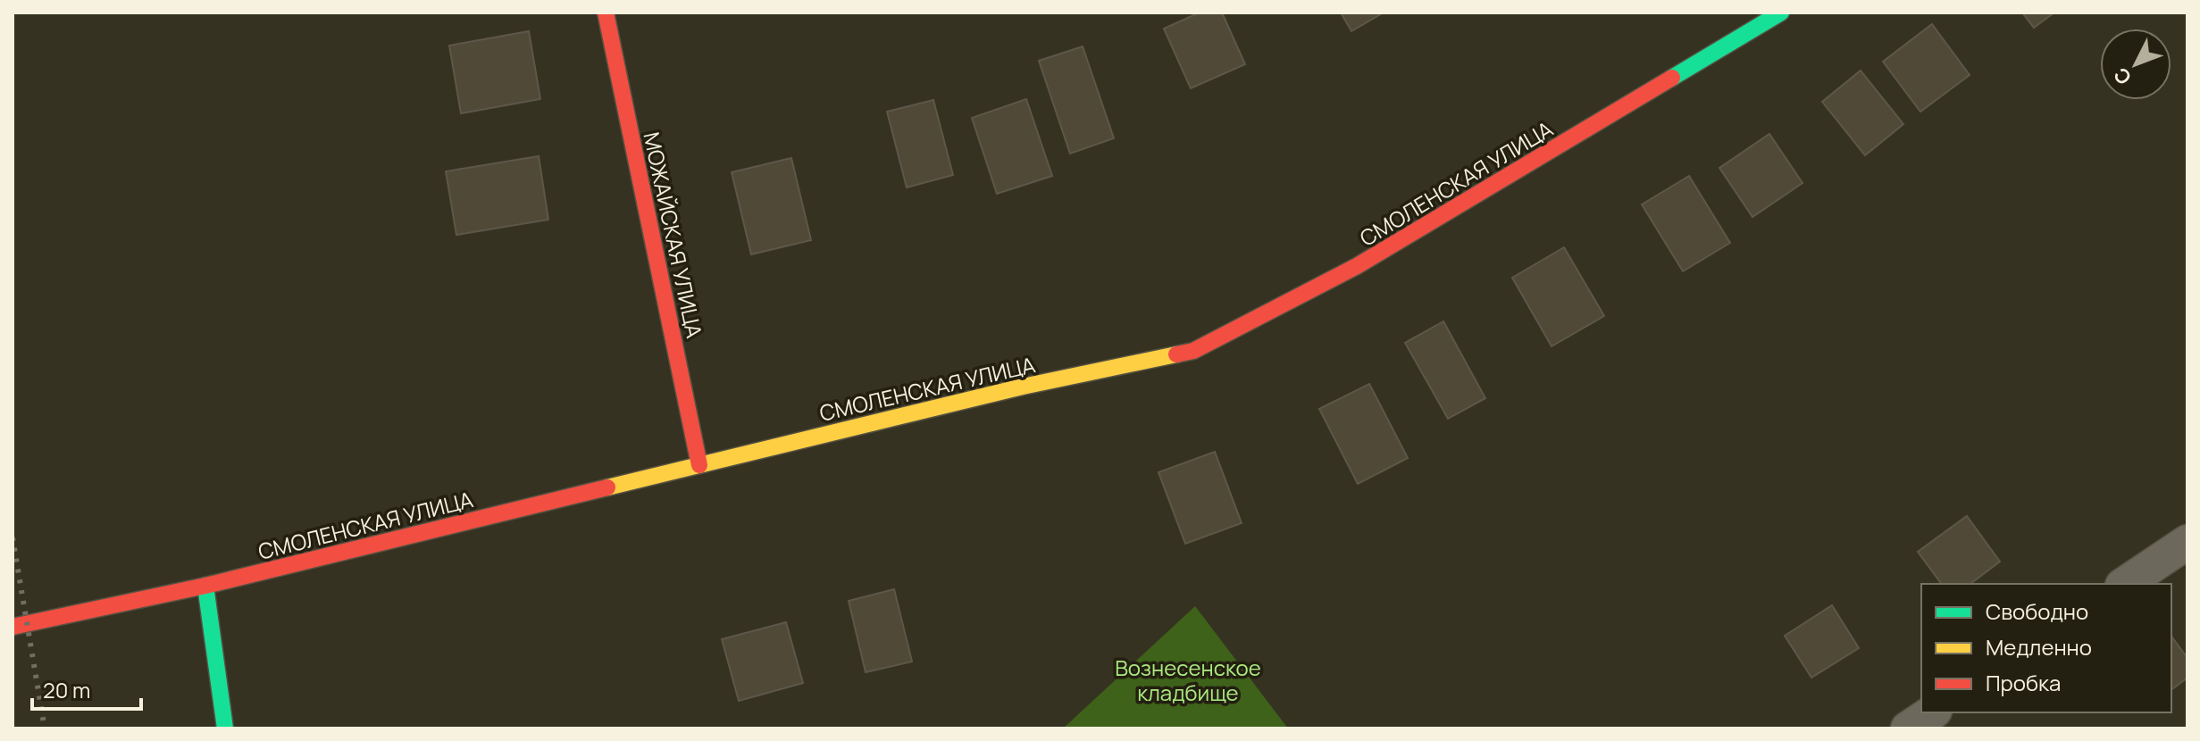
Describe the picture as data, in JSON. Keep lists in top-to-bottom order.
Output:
{
  "streets": {
    "street": ["СМОЛЕНСКАЯ УЛИЦА", "МОЖАЙСКАЯ УЛИЦА"]
  },
  "crossings": [
    ["СМОЛЕНСКАЯ УЛИЦА", "МОЖАЙСКАЯ УЛИЦА"]
  ],
  "parks": ["Вознесенское кладбище"],
  "legend": ["Свободно", "Медленно", "Пробка"],
  "scale_bar": "20 m",
  "north": "bottom left"
}
